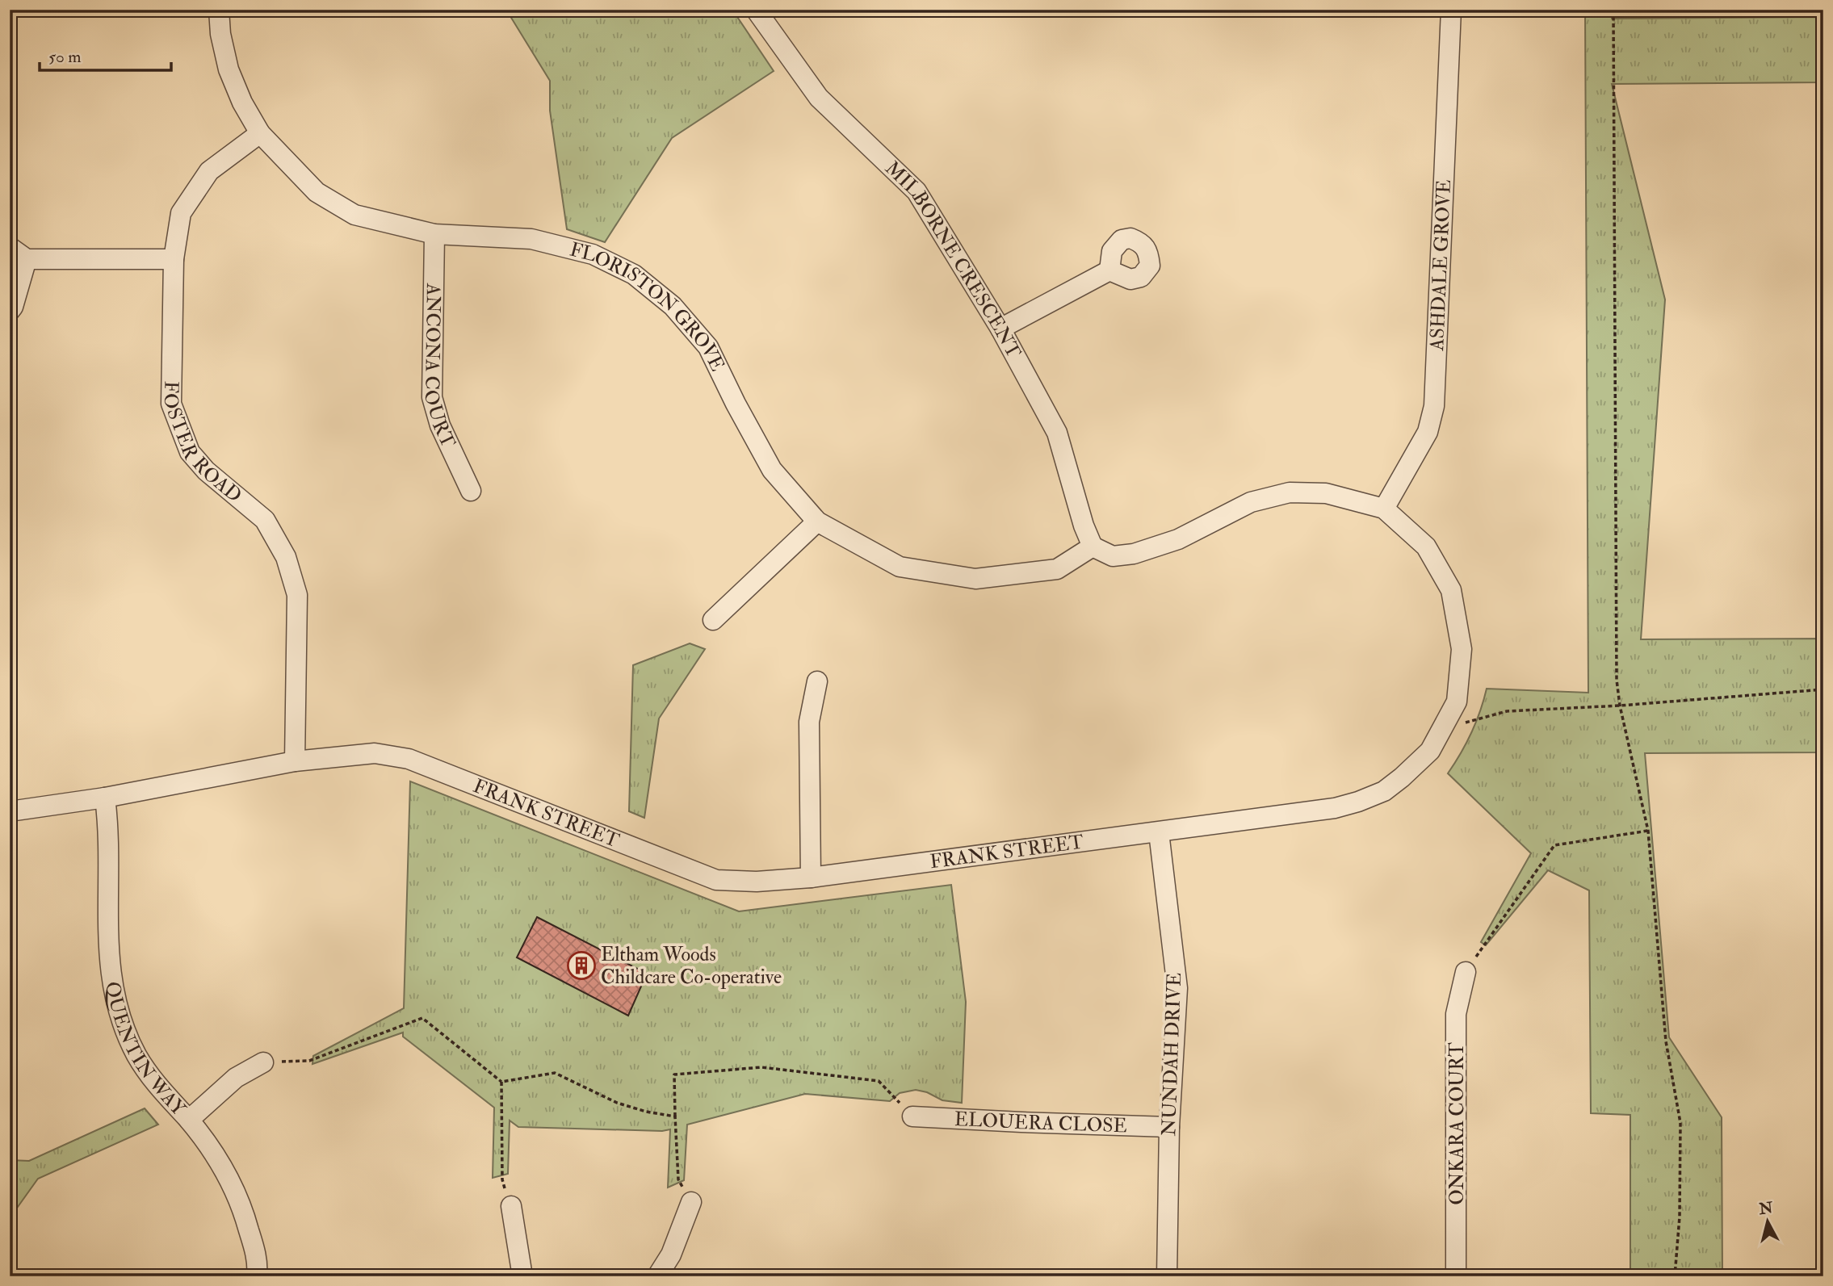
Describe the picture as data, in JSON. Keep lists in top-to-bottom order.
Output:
{
  "streets": {
    "street": [
      "MILBORNE CRESCENT",
      "ASHDALE GROVE",
      "FLORISTON GROVE",
      "ANCONA COURT",
      "FOSTER ROAD",
      "FRANK STREET",
      "QUENTIN WAY",
      "NUNDAH DRIVE",
      "ELOUERA CLOSE",
      "ONKARA COURT"
    ]
  },
  "crossings": [
    ["MILBORNE CRESCENT", "FLORISTON GROVE"],
    ["MILBORNE CRESCENT", "FRANK STREET"],
    ["ASHDALE GROVE", "FRANK STREET"],
    ["FLORISTON GROVE", "ANCONA COURT"],
    ["FLORISTON GROVE", "FOSTER ROAD"],
    ["FLORISTON GROVE", "FRANK STREET"],
    ["FOSTER ROAD", "FRANK STREET"],
    ["FRANK STREET", "QUENTIN WAY"],
    ["FRANK STREET", "NUNDAH DRIVE"],
    ["NUNDAH DRIVE", "ELOUERA CLOSE"]
  ],
  "places": {
    "building": ["Eltham Woods Childcare Co-operative"]
  },
  "scale_bar": "50 m",
  "north": "top"
}
